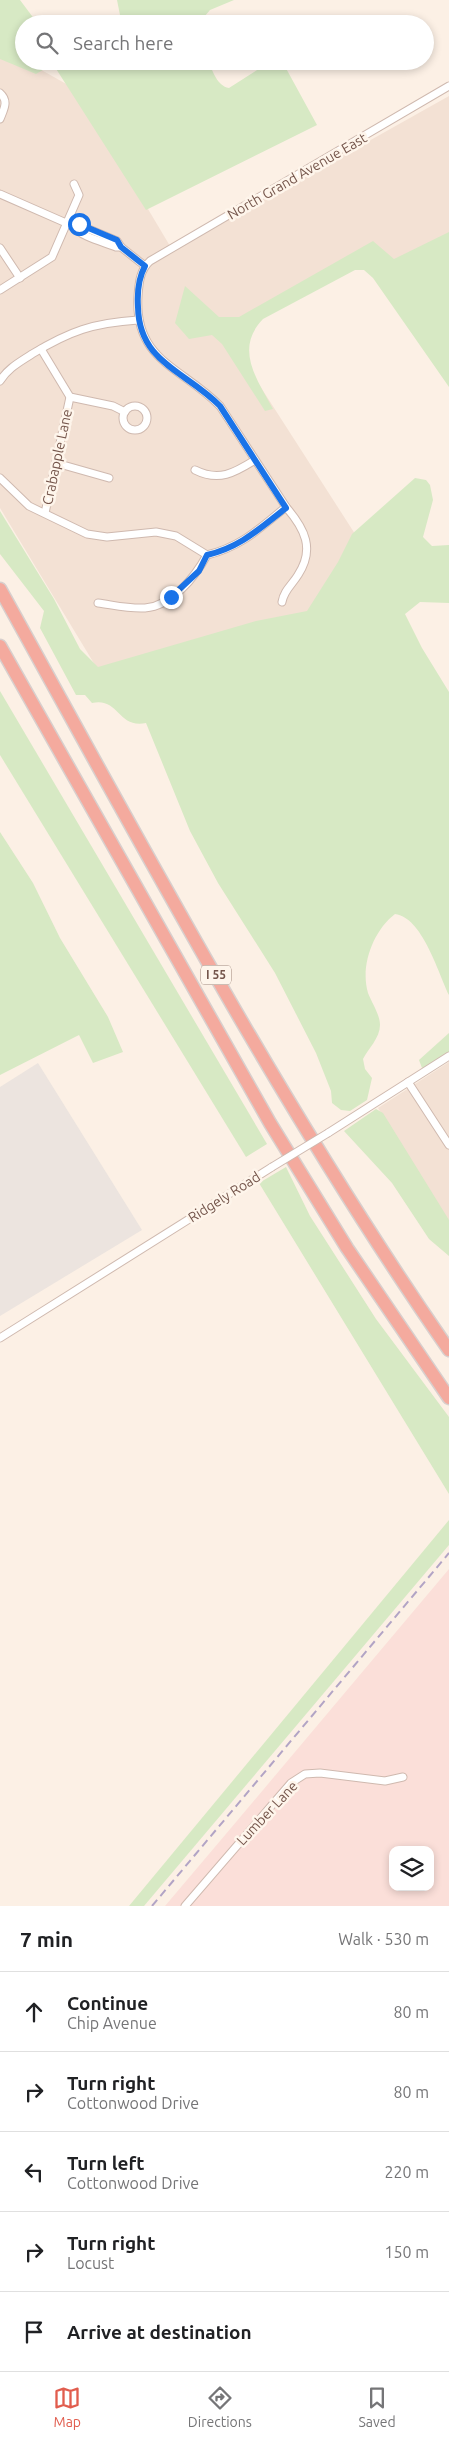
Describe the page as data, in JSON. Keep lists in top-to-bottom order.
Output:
{
  "streets": {
    "highway": ["I 55"],
    "street": [
      "North Grand Avenue East",
      "Crabapple Lane",
      "Ridgely Road",
      "Lumber Lane"
    ]
  },
  "page": {
    "search": "Search here",
    "heading": ["7 min", "Walk · 530 m"],
    "list": [
      ["Continue", "Chip Avenue", "80 m"],
      ["Turn right", "Cottonwood Drive", "80 m"],
      ["Turn left", "Cottonwood Drive", "220 m"],
      ["Turn right", "Locust", "150 m"],
      "Arrive at destination"
    ],
    "nav": ["Map", "Directions", "Saved"]
  }
}
